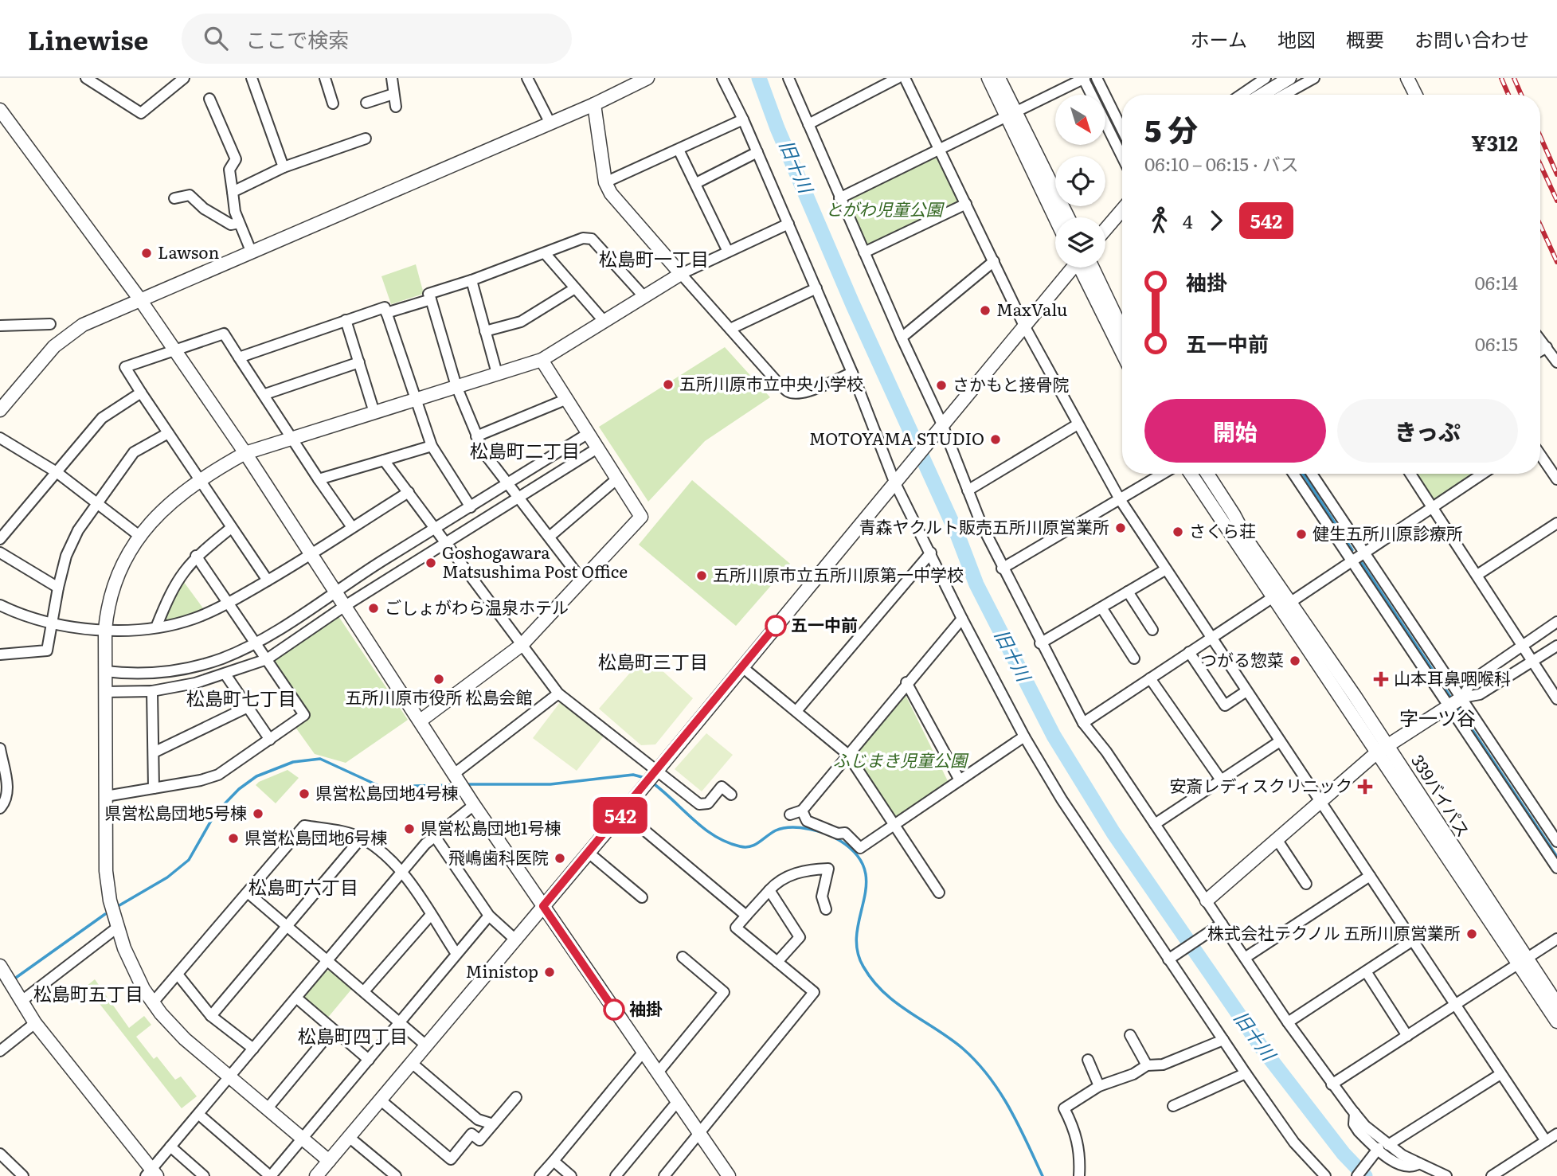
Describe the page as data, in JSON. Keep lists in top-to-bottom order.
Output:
{
  "streets": {
    "street": ["339バイパス"]
  },
  "districts": [
    "松島町一丁目",
    "松島町二丁目",
    "松島町三丁目",
    "松島町七丁目",
    "字一ツ谷",
    "松島町六丁目",
    "松島町五丁目",
    "松島町四丁目"
  ],
  "water": ["旧十川"],
  "parks": ["とがわ児童公園", "ふじまき児童公園"],
  "places": {
    "other": [
      "Lawson",
      "MaxValu",
      "五所川原市立中央小学校",
      "さかもと接骨院",
      "MOTOYAMA STUDIO",
      "青森ヤクルト販売五所川原営業所",
      "さくら荘",
      "健生五所川原診療所",
      "Goshogawara Matsushima Post Office",
      "五所川原市立五所川原第一中学校",
      "ごしょがわら温泉ホテル",
      "五一中前",
      "つがる惣菜",
      "五所川原市役所 松島会館",
      "県営松島団地4号棟",
      "県営松島団地5号棟",
      "県営松島団地1号棟",
      "県営松島団地6号棟",
      "飛嶋歯科医院",
      "株式会社テクノル 五所川原営業所",
      "Ministop",
      "袖掛"
    ],
    "health": ["山本耳鼻咽喉科", "安斎レディスクリニック"]
  },
  "lines": ["bus line 542"],
  "north": "bottom right",
  "page": {
    "header": "Linewise",
    "search": "ここで検索",
    "nav": [
      "ホーム",
      "地図",
      "概要",
      "お問い合わせ"
    ],
    "on_map": "542",
    "heading": ["5 分", "06:10 – 06:15 · バス", "¥312"],
    "legs": ["4", "542"],
    "list": [
      {
        "name": "袖掛",
        "value": "06:14"
      },
      {
        "name": "五一中前",
        "value": "06:15"
      }
    ],
    "buttons": ["開始", "きっぷ"]
  }
}
